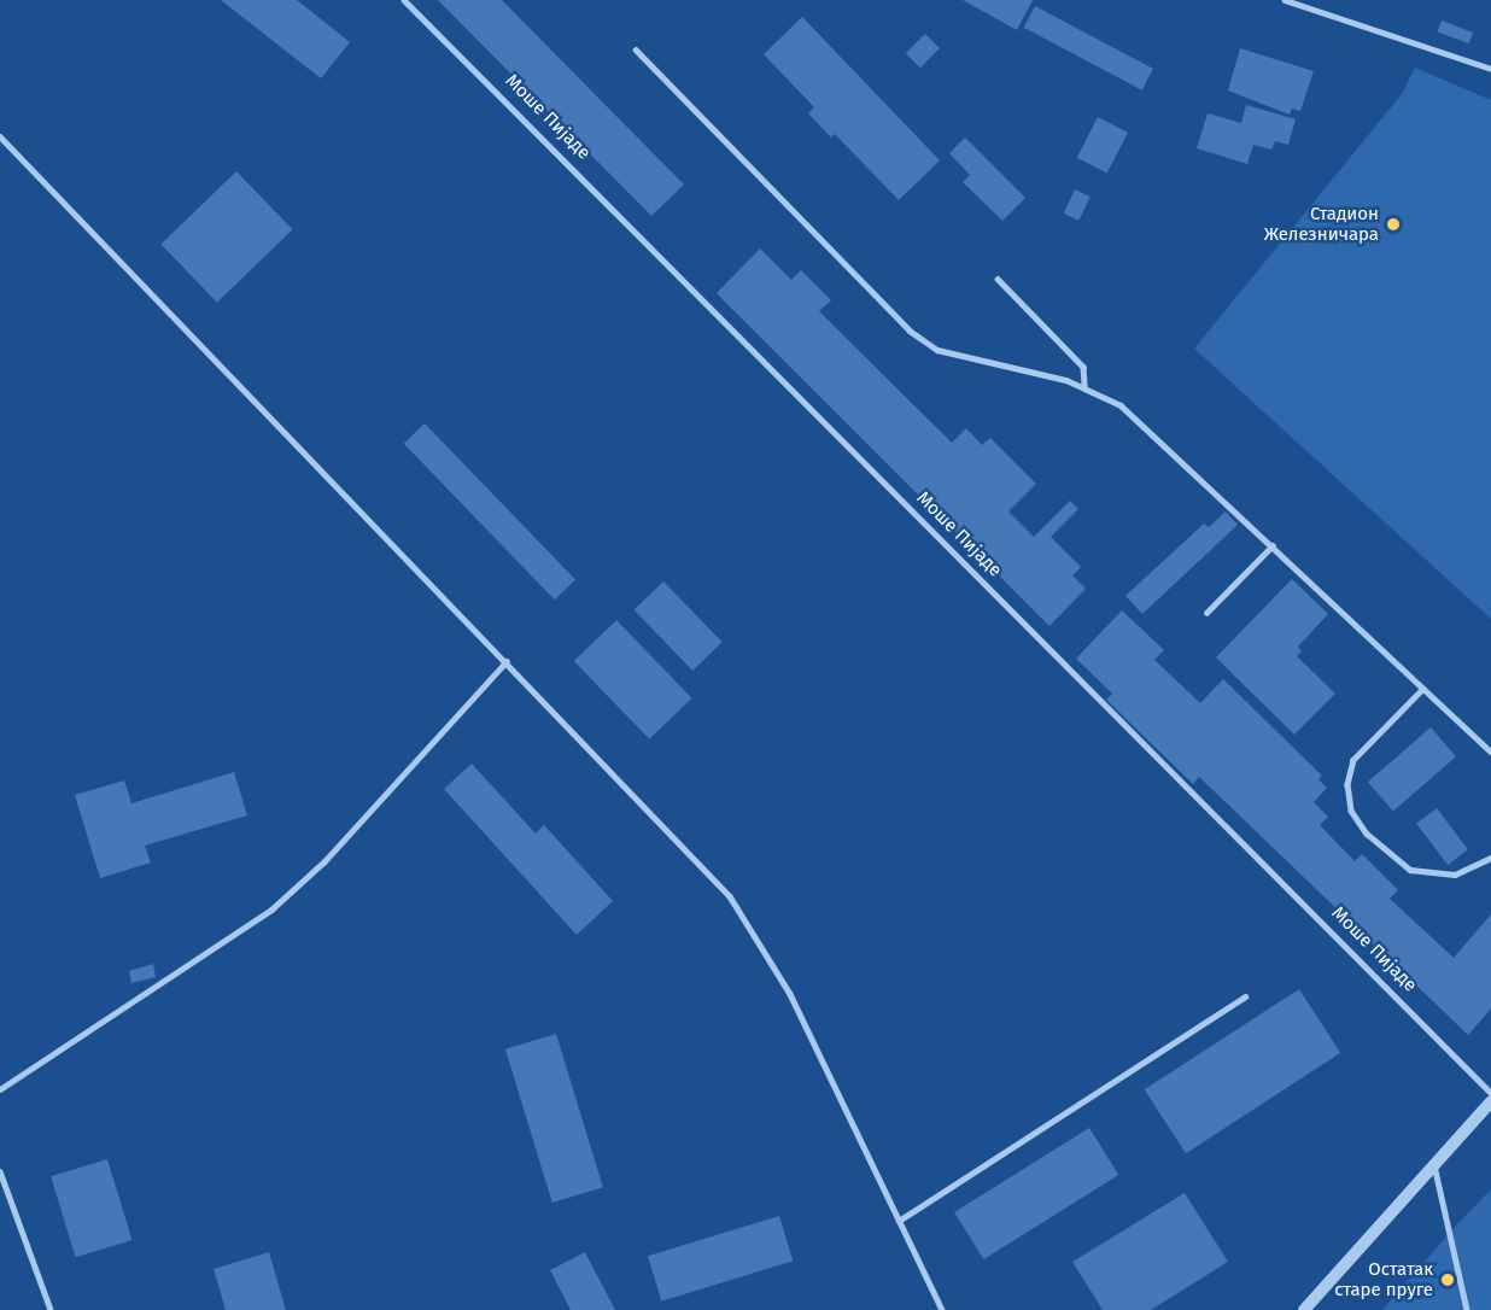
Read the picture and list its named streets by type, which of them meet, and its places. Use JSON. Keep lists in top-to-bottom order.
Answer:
{
  "streets": {
    "lane": ["Моше Пијаде"]
  },
  "places": ["Стадион Железничара", "Остатак старе пруге"]
}
